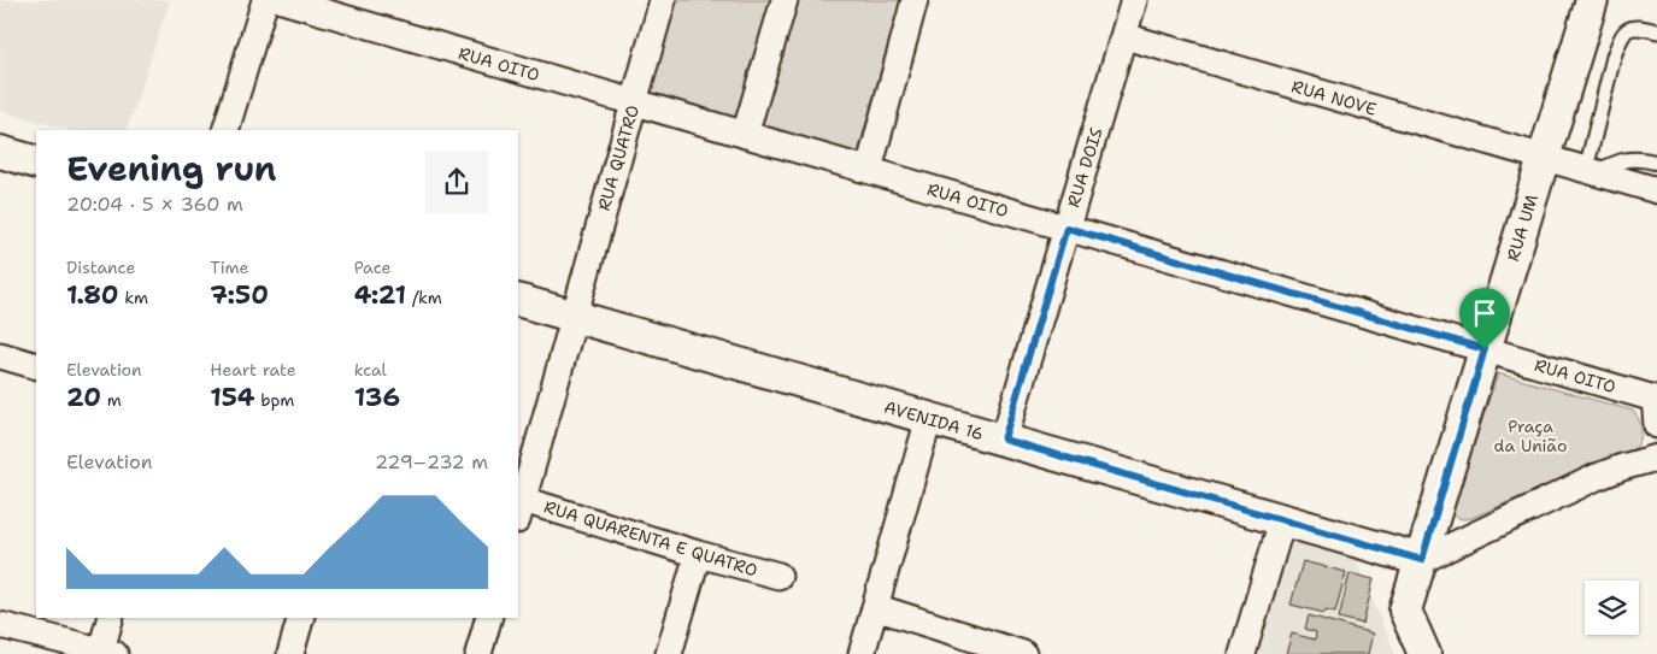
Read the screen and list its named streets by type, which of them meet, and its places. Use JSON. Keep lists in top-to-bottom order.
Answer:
{
  "streets": {
    "street": [
      "RUA OITO",
      "RUA NOVE",
      "RUA QUATRO",
      "RUA DOIS",
      "RUA UM",
      "AVENIDA 16",
      "RUA QUARENTA E QUATRO"
    ]
  },
  "crossings": [
    ["RUA OITO", "RUA QUATRO"],
    ["RUA OITO", "RUA DOIS"],
    ["RUA OITO", "RUA UM"],
    ["RUA NOVE", "RUA DOIS"],
    ["RUA NOVE", "RUA UM"],
    ["RUA QUATRO", "AVENIDA 16"],
    ["RUA QUATRO", "RUA QUARENTA E QUATRO"],
    ["RUA DOIS", "AVENIDA 16"],
    ["RUA UM", "AVENIDA 16"]
  ],
  "parks": ["Praça da União"],
  "page": {
    "heading": ["Evening run", "20:04 · 5 × 360 m"],
    "stats": [
      ["Distance", "1.80 km"],
      ["Time", "7:50"],
      ["Pace", "4:21 /km"],
      ["Elevation", "20 m"],
      ["Heart rate", "154 bpm"],
      ["kcal", "136"]
    ],
    "chart": ["Elevation", "229–232 m"]
  }
}
